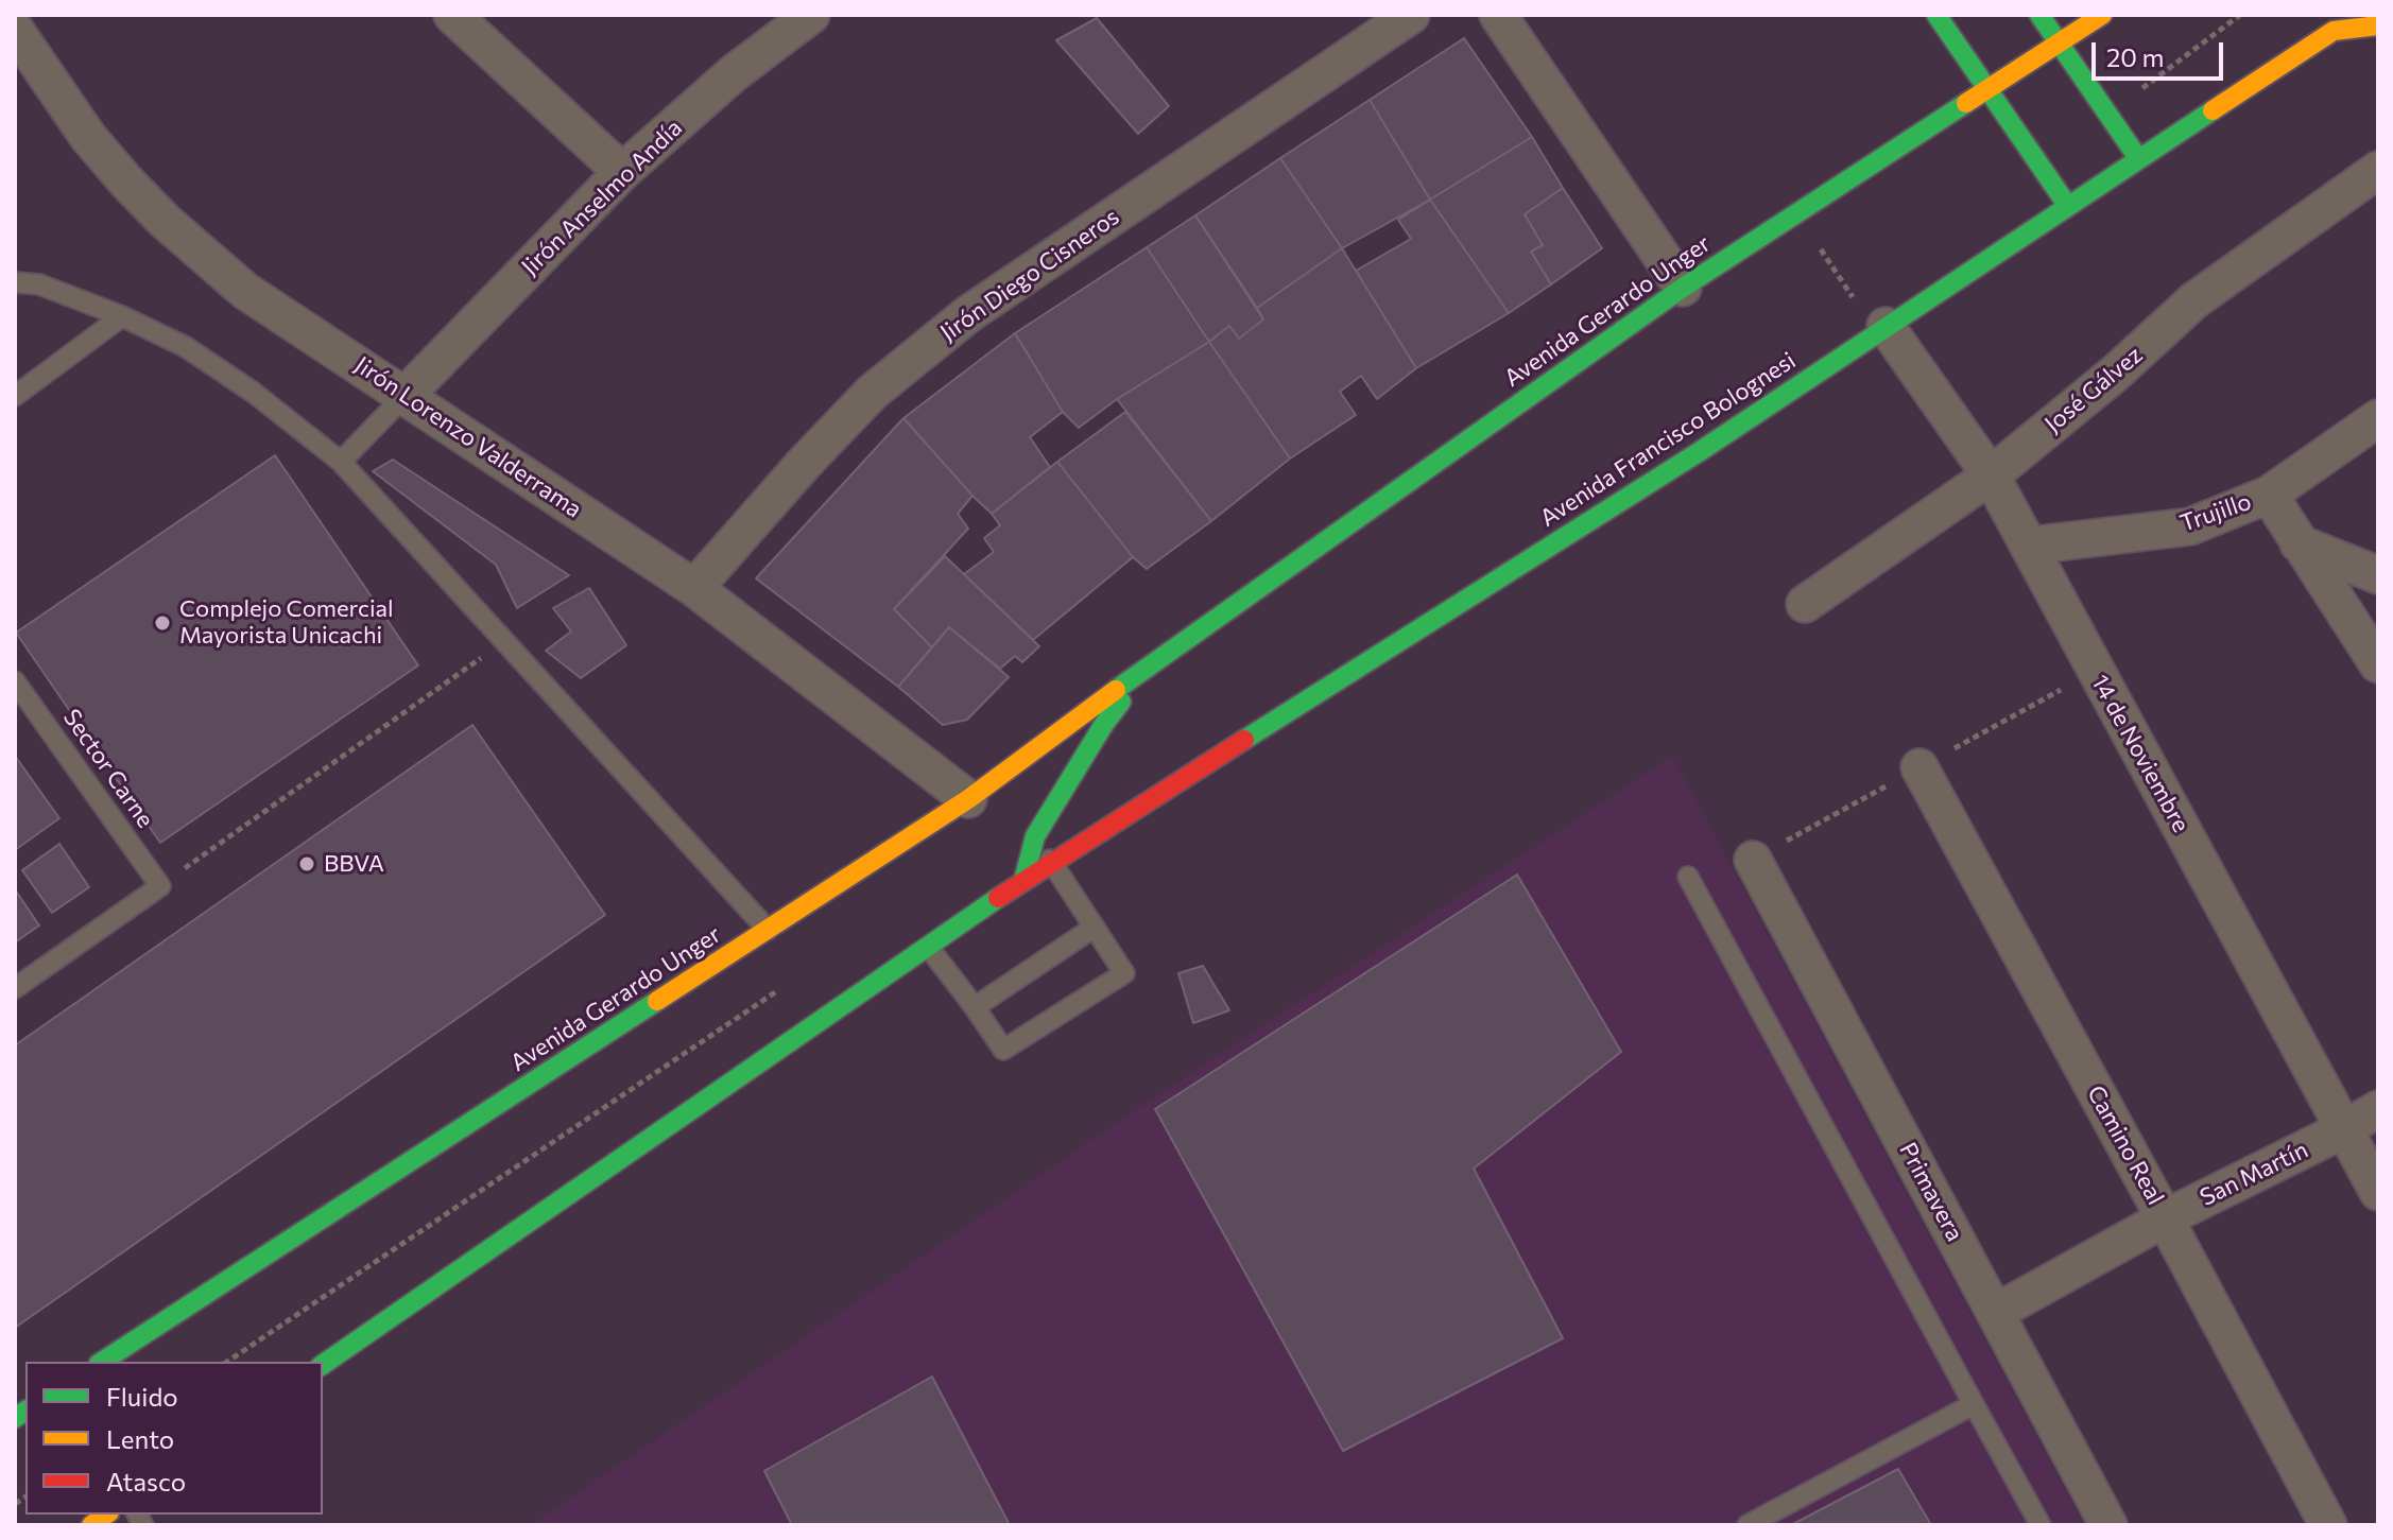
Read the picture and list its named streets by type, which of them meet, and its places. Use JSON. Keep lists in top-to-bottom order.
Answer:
{
  "streets": {
    "main road": ["Avenida Gerardo Unger", "Avenida Francisco Bolognesi"],
    "street": [
      "Jirón Anselmo Andía",
      "Jirón Diego Cisneros",
      "José Gálvez",
      "Jirón Lorenzo Valderrama",
      "Trujillo",
      "14 de Noviembre",
      "Camino Real",
      "San Martín",
      "Primavera"
    ],
    "lane": ["Sector Carne"]
  },
  "crossings": [
    ["Jirón Anselmo Andía", "Jirón Lorenzo Valderrama"],
    ["Jirón Diego Cisneros", "Jirón Lorenzo Valderrama"],
    ["Avenida Gerardo Unger", "Jirón Lorenzo Valderrama"],
    ["Avenida Gerardo Unger", "Avenida Francisco Bolognesi"],
    ["José Gálvez", "14 de Noviembre"],
    ["Avenida Francisco Bolognesi", "14 de Noviembre"],
    ["Trujillo", "14 de Noviembre"],
    ["14 de Noviembre", "San Martín"],
    ["Camino Real", "San Martín"],
    ["San Martín", "Primavera"]
  ],
  "places": ["Complejo Comercial Mayorista Unicachi", "BBVA"],
  "legend": ["Fluido", "Lento", "Atasco"],
  "scale_bar": "20 m"
}
